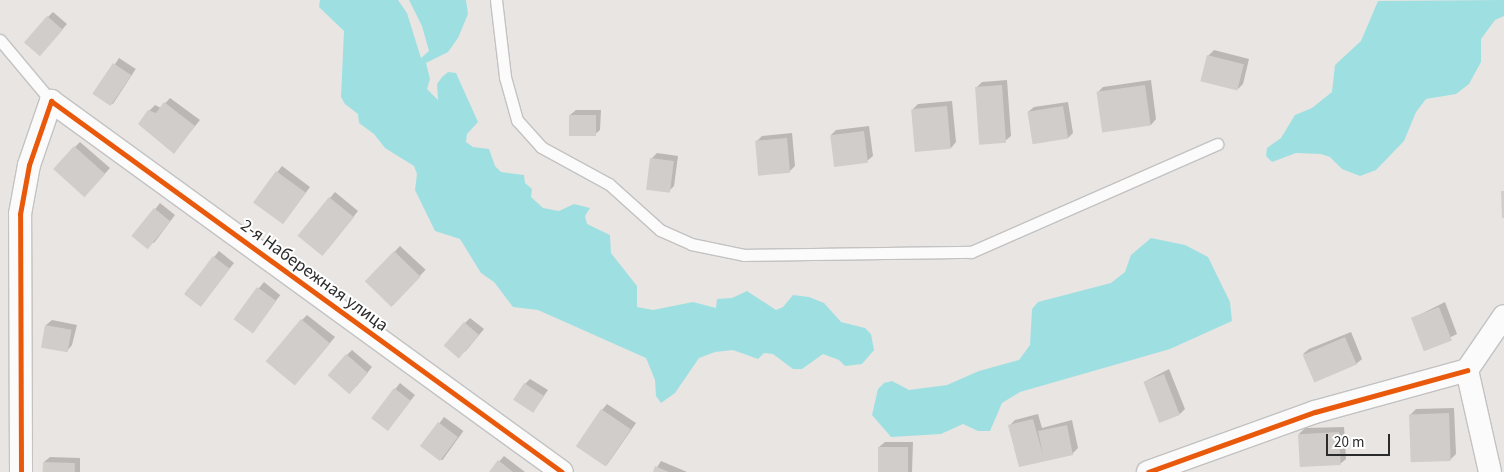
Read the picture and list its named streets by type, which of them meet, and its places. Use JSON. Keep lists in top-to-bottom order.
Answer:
{
  "streets": {
    "street": ["2-я Набережная улица"]
  },
  "scale_bar": "20 m"
}
